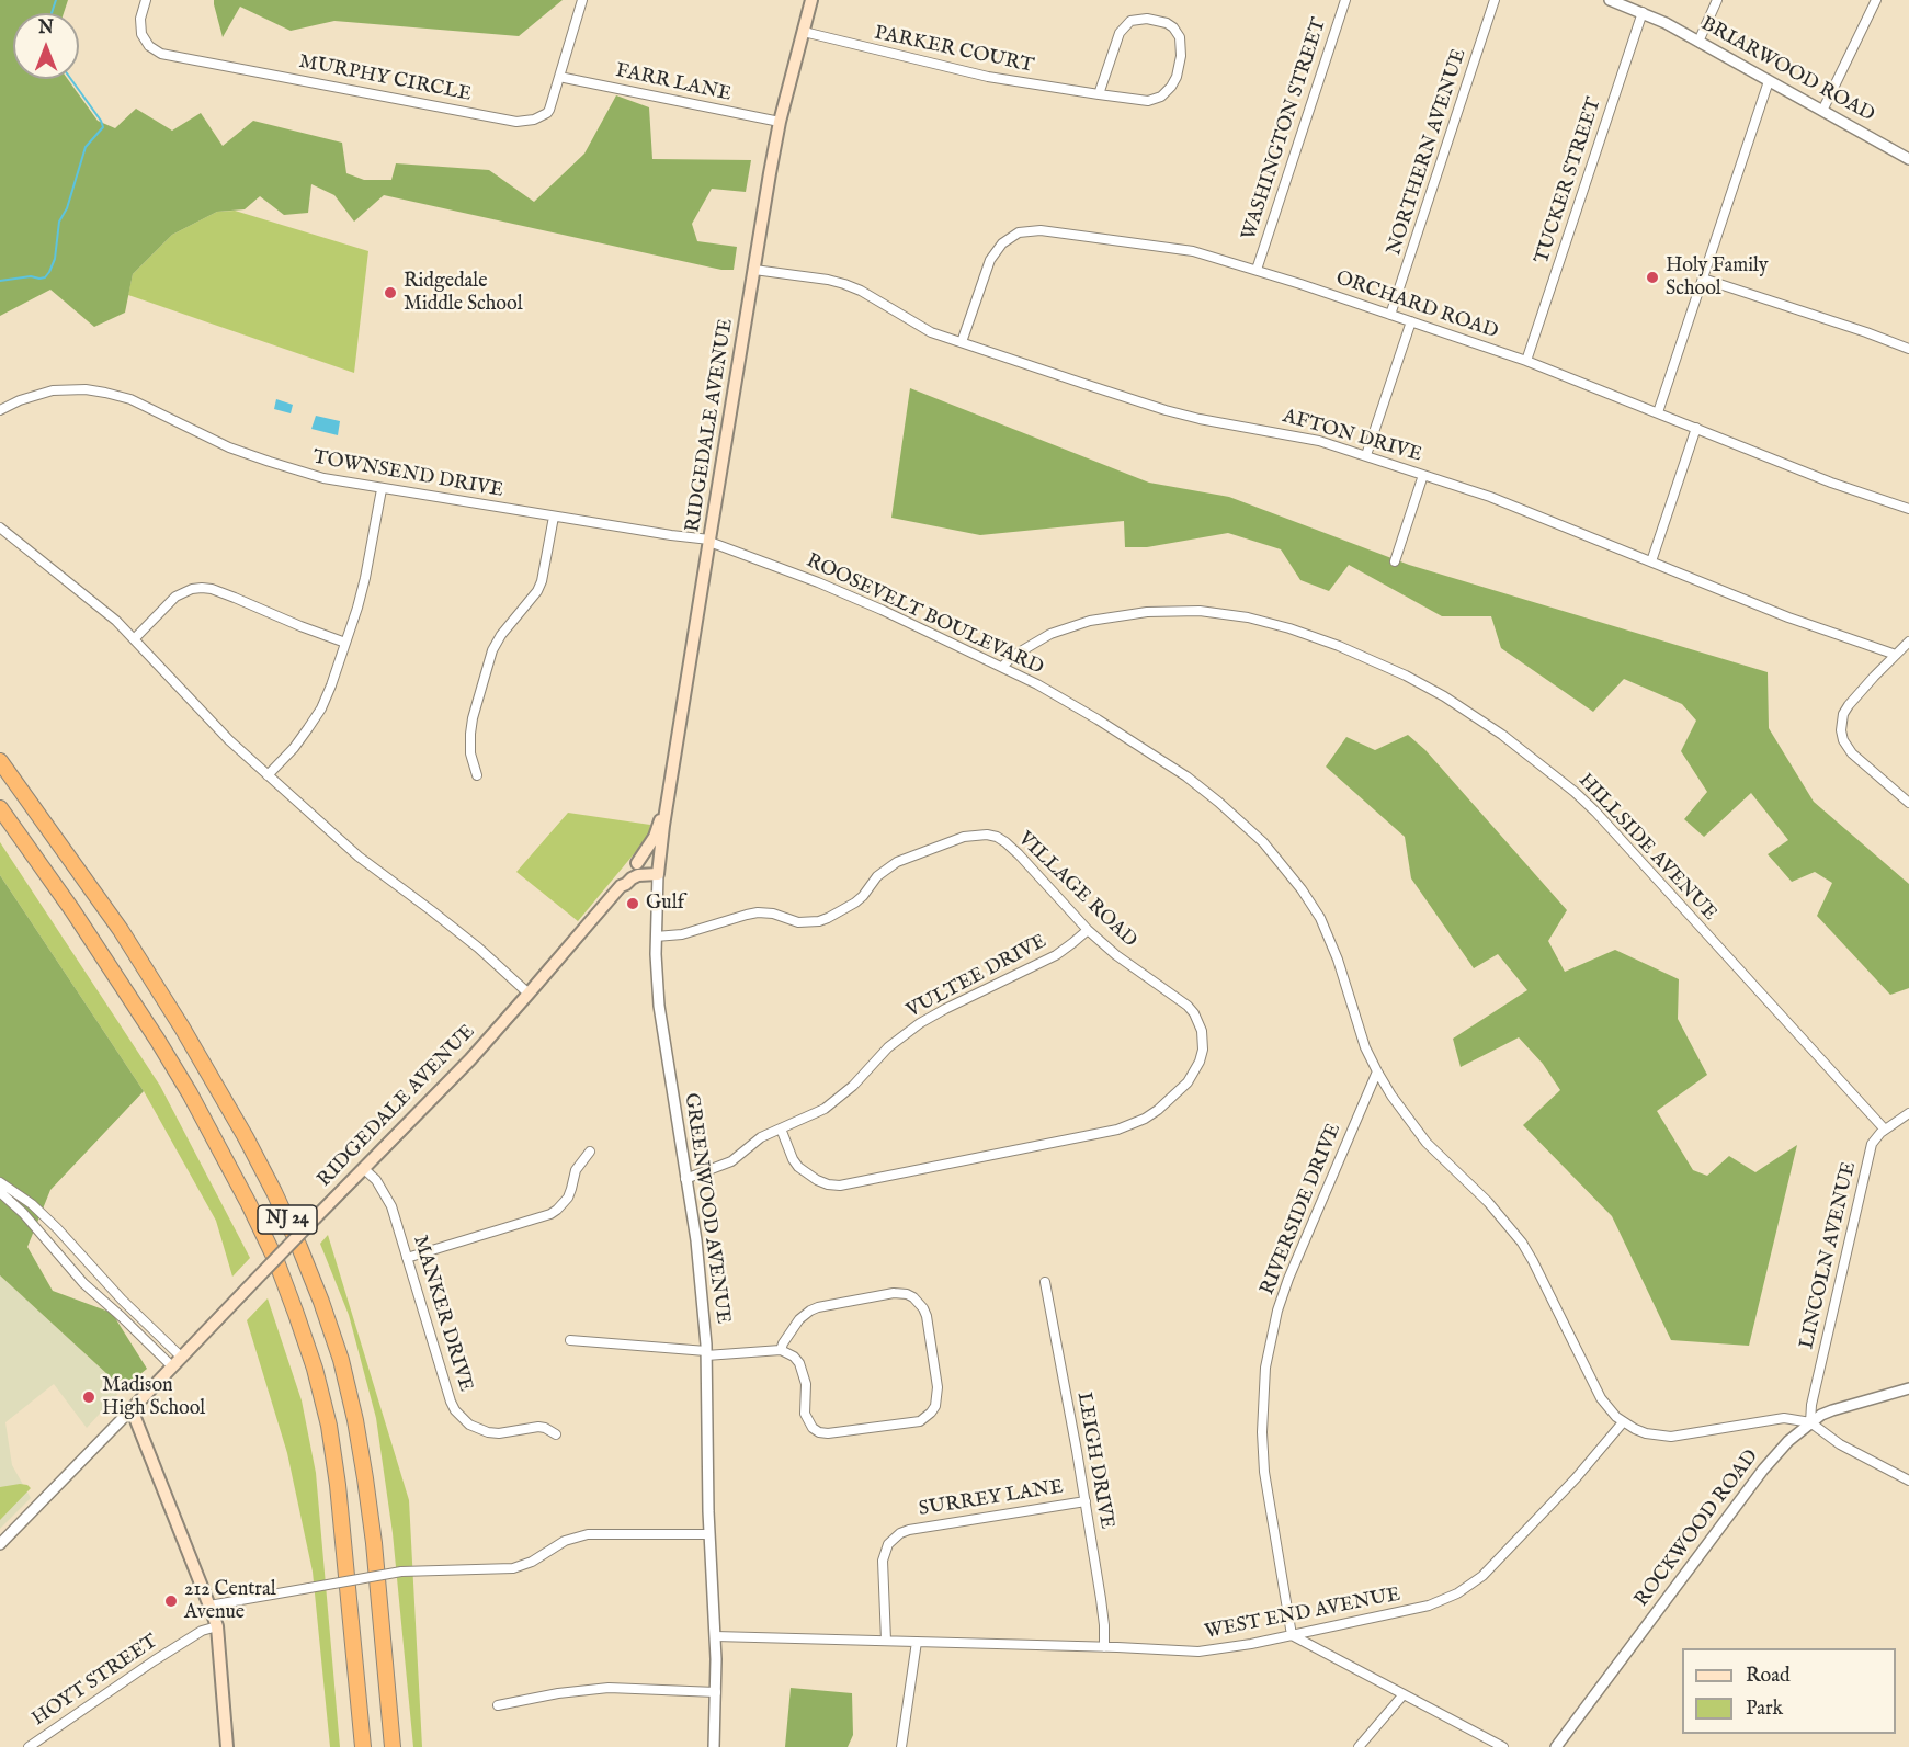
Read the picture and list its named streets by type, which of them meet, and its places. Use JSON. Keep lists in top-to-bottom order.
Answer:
{
  "streets": {
    "highway": ["NJ 24"],
    "main road": ["RIDGEDALE AVENUE"],
    "street": [
      "PARKER COURT",
      "BRIARWOOD ROAD",
      "MURPHY CIRCLE",
      "FARR LANE",
      "WASHINGTON STREET",
      "NORTHERN AVENUE",
      "TUCKER STREET",
      "ORCHARD ROAD",
      "AFTON DRIVE",
      "TOWNSEND DRIVE",
      "ROOSEVELT BOULEVARD",
      "HILLSIDE AVENUE",
      "VILLAGE ROAD",
      "VULTEE DRIVE",
      "GREENWOOD AVENUE",
      "RIVERSIDE DRIVE",
      "LINCOLN AVENUE",
      "MANKER DRIVE",
      "LEIGH DRIVE",
      "SURREY LANE",
      "ROCKWOOD ROAD",
      "WEST END AVENUE",
      "HOYT STREET"
    ]
  },
  "crossings": [
    ["PARKER COURT", "RIDGEDALE AVENUE"],
    ["BRIARWOOD ROAD", "TUCKER STREET"],
    ["MURPHY CIRCLE", "FARR LANE"],
    ["FARR LANE", "RIDGEDALE AVENUE"],
    ["WASHINGTON STREET", "ORCHARD ROAD"],
    ["NORTHERN AVENUE", "ORCHARD ROAD"],
    ["TUCKER STREET", "ORCHARD ROAD"],
    ["ORCHARD ROAD", "AFTON DRIVE"],
    ["RIDGEDALE AVENUE", "AFTON DRIVE"],
    ["RIDGEDALE AVENUE", "TOWNSEND DRIVE"],
    ["RIDGEDALE AVENUE", "ROOSEVELT BOULEVARD"],
    ["RIDGEDALE AVENUE", "GREENWOOD AVENUE"],
    ["RIDGEDALE AVENUE", "MANKER DRIVE"],
    ["TOWNSEND DRIVE", "ROOSEVELT BOULEVARD"],
    ["ROOSEVELT BOULEVARD", "HILLSIDE AVENUE"],
    ["ROOSEVELT BOULEVARD", "RIVERSIDE DRIVE"],
    ["ROOSEVELT BOULEVARD", "LINCOLN AVENUE"],
    ["ROOSEVELT BOULEVARD", "ROCKWOOD ROAD"],
    ["ROOSEVELT BOULEVARD", "WEST END AVENUE"],
    ["HILLSIDE AVENUE", "LINCOLN AVENUE"],
    ["VILLAGE ROAD", "VULTEE DRIVE"],
    ["VILLAGE ROAD", "GREENWOOD AVENUE"],
    ["VULTEE DRIVE", "GREENWOOD AVENUE"],
    ["GREENWOOD AVENUE", "WEST END AVENUE"],
    ["RIVERSIDE DRIVE", "WEST END AVENUE"],
    ["LINCOLN AVENUE", "ROCKWOOD ROAD"],
    ["LEIGH DRIVE", "SURREY LANE"],
    ["LEIGH DRIVE", "WEST END AVENUE"],
    ["SURREY LANE", "WEST END AVENUE"]
  ],
  "places": [
    "Holy Family School",
    "Ridgedale Middle School",
    "Gulf",
    "Madison High School",
    "212 Central Avenue"
  ],
  "legend": ["Road", "Park"],
  "north": "top"
}
